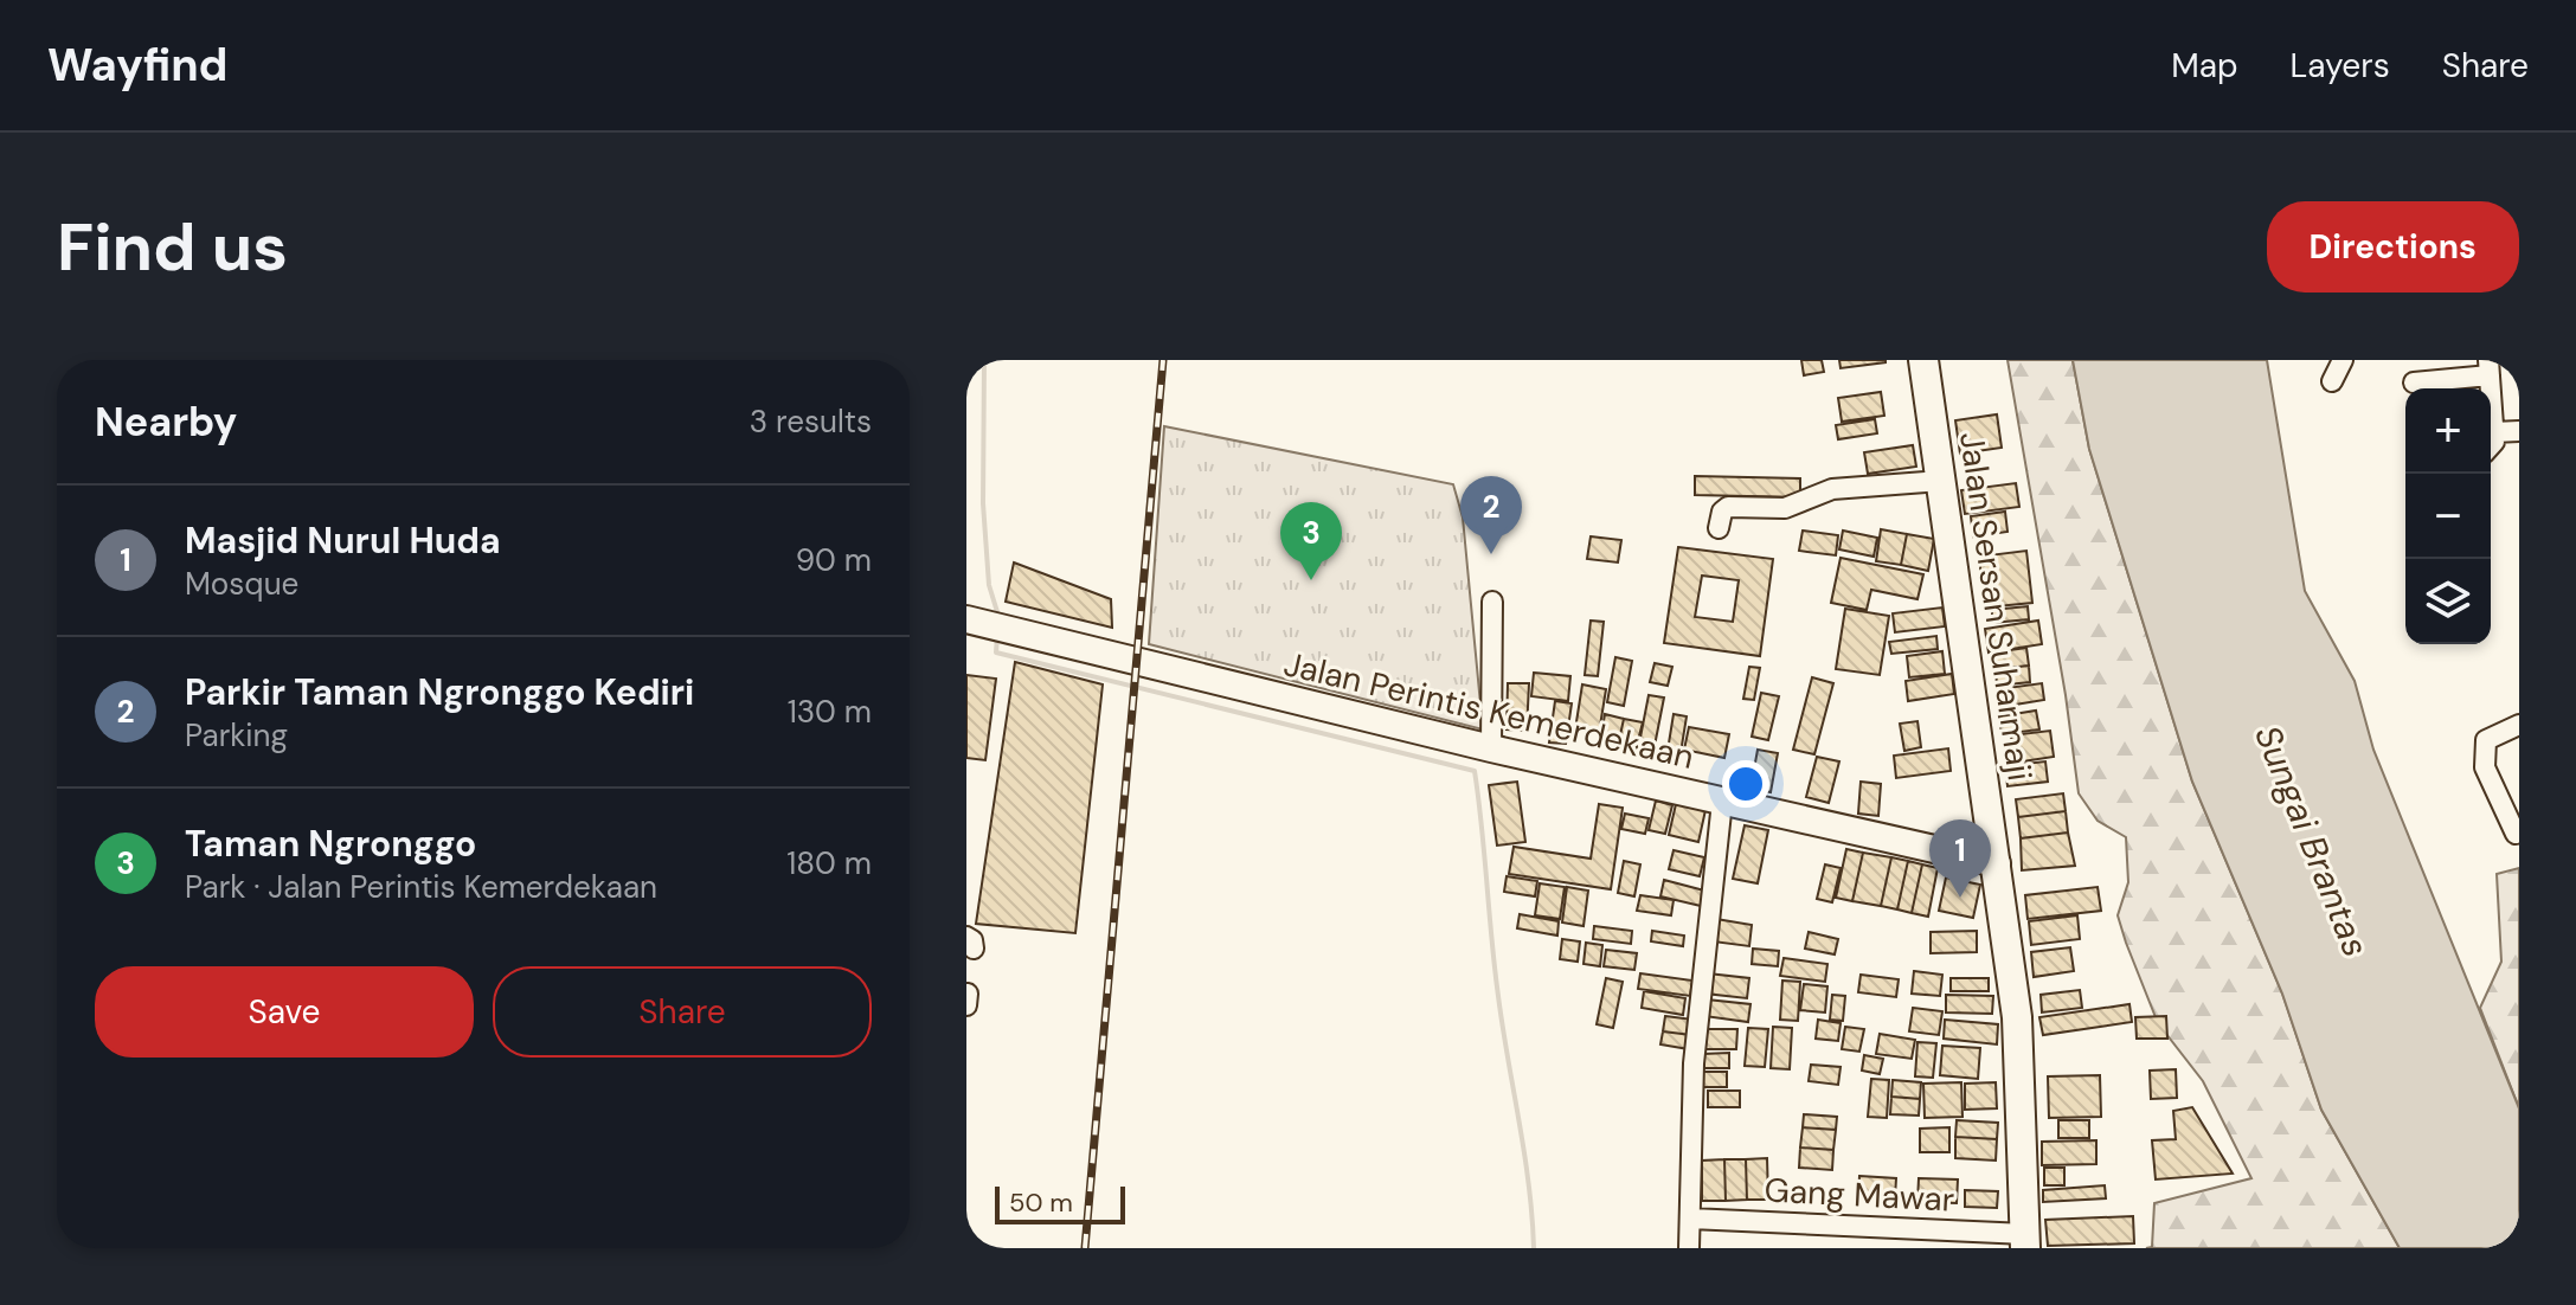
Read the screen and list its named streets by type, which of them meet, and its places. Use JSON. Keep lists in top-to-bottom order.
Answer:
{
  "streets": {
    "highway": ["Jalan Sersan Suharmaji"],
    "main road": ["Jalan Perintis Kemerdekaan"],
    "street": ["Gang Mawar"]
  },
  "crossings": [
    ["Jalan Sersan Suharmaji", "Jalan Perintis Kemerdekaan"],
    ["Jalan Sersan Suharmaji", "Gang Mawar"]
  ],
  "water": ["Sungai Brantas"],
  "scale_bar": "50 m",
  "page": {
    "header": "Wayfind",
    "nav": ["Map", "Layers", "Share"],
    "buttons": [
      "Directions",
      ["Save", "Share"]
    ],
    "title": "Find us",
    "heading": ["Nearby", "3 results"],
    "map_buttons": ["+", "−"],
    "pins": ["2", "3", "1"],
    "list": [
      {
        "mark": "1",
        "name": "Masjid Nurul Huda",
        "note": "Mosque",
        "value": "90 m"
      },
      {
        "mark": "2",
        "name": "Parkir Taman Ngronggo Kediri",
        "note": "Parking",
        "value": "130 m"
      },
      {
        "mark": "3",
        "name": "Taman Ngronggo",
        "note": "Park · Jalan Perintis Kemerdekaan",
        "value": "180 m"
      }
    ],
    "scale": "50 m"
  }
}
